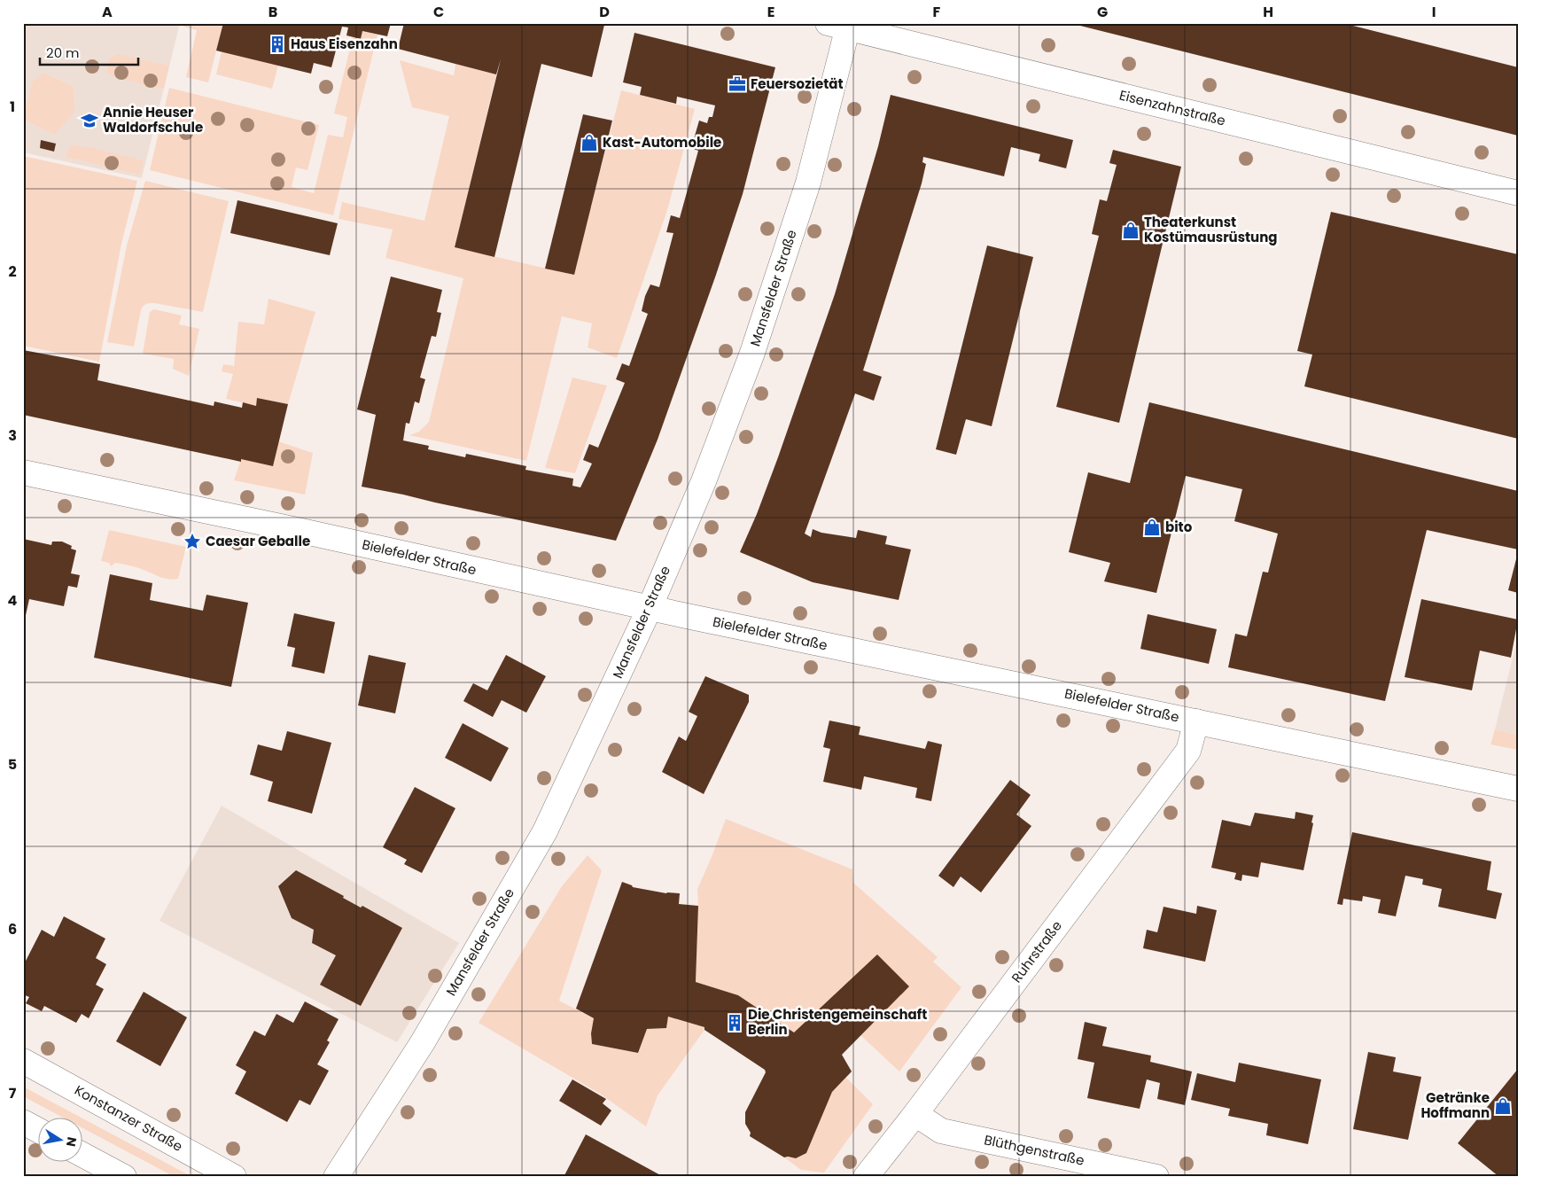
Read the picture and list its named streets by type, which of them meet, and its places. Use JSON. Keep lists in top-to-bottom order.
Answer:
{
  "streets": {
    "street": [
      "Eisenzahnstraße",
      "Mansfelder Straße",
      "Bielefelder Straße",
      "Ruhrstraße",
      "Konstanzer Straße",
      "Blüthgenstraße"
    ]
  },
  "crossings": [
    ["Eisenzahnstraße", "Mansfelder Straße"],
    ["Mansfelder Straße", "Bielefelder Straße"],
    ["Bielefelder Straße", "Ruhrstraße"],
    ["Ruhrstraße", "Blüthgenstraße"]
  ],
  "places": {
    "building": ["Haus Eisenzahn", "Die Christengemeinschaft Berlin"],
    "office": ["Feuersozietät"],
    "school or university": ["Annie Heuser Waldorfschule"],
    "shop": [
      "Kast-Automobile",
      "Theaterkunst Kostümausrüstung",
      "bito",
      "Getränke Hoffmann"
    ],
    "place": ["Caesar Geballe"]
  },
  "scale_bar": "20 m",
  "north": "right",
  "grid": {
    "columns": [
      "A",
      "B",
      "C",
      "D",
      "E",
      "F",
      "G",
      "H",
      "I"
    ],
    "rows": [
      "1",
      "2",
      "3",
      "4",
      "5",
      "6",
      "7"
    ]
  }
}
